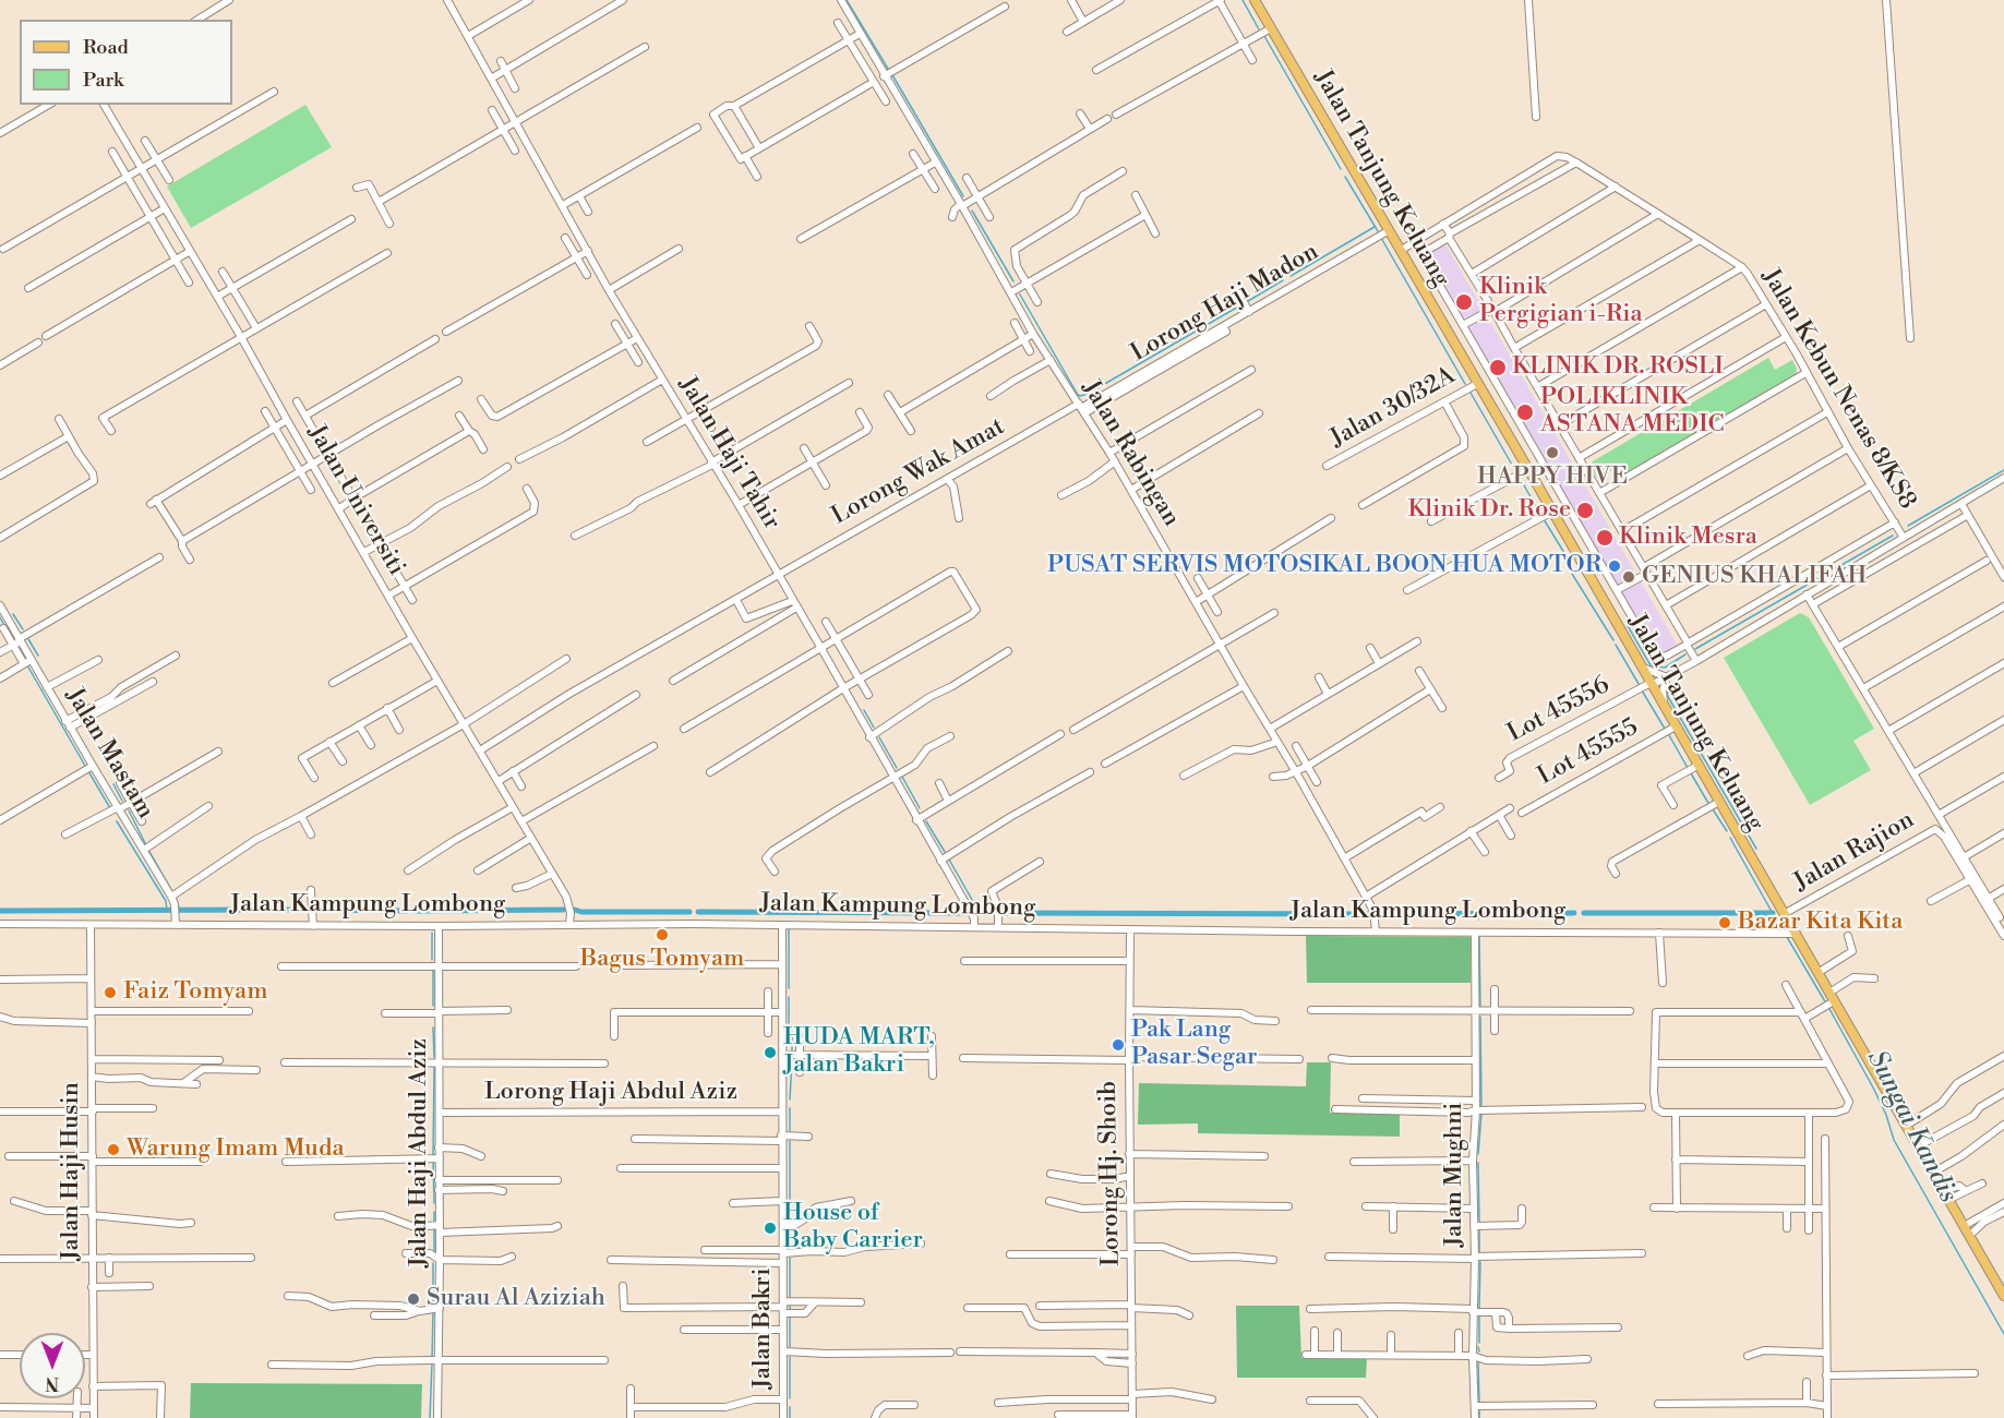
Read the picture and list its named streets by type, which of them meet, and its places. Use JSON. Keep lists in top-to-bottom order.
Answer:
{
  "streets": {
    "main road": ["Jalan Tanjung Keluang"],
    "street": [
      "Lorong Haji Madon",
      "Jalan Kebun Nenas 8/KS8",
      "Jalan 30/32A",
      "Jalan Haji Tahir",
      "Jalan Rabingan",
      "Lorong Wak Amat",
      "Jalan Universiti",
      "Lot 45556",
      "Lot 45555",
      "Jalan Mastam",
      "Jalan Rajion",
      "Jalan Kampung Lombong",
      "Lorong Haji Abdul Aziz",
      "Jalan Haji Abdul Aziz",
      "Jalan Haji Husin",
      "Lorong Hj. Shoib",
      "Jalan Mughni",
      "Jalan Bakri"
    ]
  },
  "crossings": [
    ["Jalan Tanjung Keluang", "Lorong Haji Madon"],
    ["Jalan Tanjung Keluang", "Jalan 30/32A"],
    ["Jalan Tanjung Keluang", "Lot 45556"],
    ["Jalan Tanjung Keluang", "Lot 45555"],
    ["Jalan Tanjung Keluang", "Jalan Rajion"],
    ["Jalan Tanjung Keluang", "Jalan Kampung Lombong"],
    ["Lorong Haji Madon", "Jalan Rabingan"],
    ["Lorong Haji Madon", "Lorong Wak Amat"],
    ["Jalan Haji Tahir", "Lorong Wak Amat"],
    ["Jalan Haji Tahir", "Jalan Kampung Lombong"],
    ["Jalan Rabingan", "Lorong Wak Amat"],
    ["Jalan Rabingan", "Jalan Kampung Lombong"],
    ["Lorong Wak Amat", "Jalan Universiti"],
    ["Jalan Universiti", "Jalan Kampung Lombong"],
    ["Jalan Mastam", "Jalan Kampung Lombong"],
    ["Jalan Kampung Lombong", "Jalan Haji Abdul Aziz"],
    ["Jalan Kampung Lombong", "Jalan Haji Husin"],
    ["Jalan Kampung Lombong", "Lorong Hj. Shoib"],
    ["Jalan Kampung Lombong", "Jalan Mughni"],
    ["Jalan Kampung Lombong", "Jalan Bakri"],
    ["Lorong Haji Abdul Aziz", "Jalan Haji Abdul Aziz"],
    ["Lorong Haji Abdul Aziz", "Jalan Bakri"]
  ],
  "water": ["Sungai Kandis"],
  "places": [
    "Klinik Pergigian i-Ria",
    "KLINIK DR. ROSLI",
    "POLIKLINIK ASTANA MEDIC",
    "HAPPY HIVE",
    "Klinik Dr. Rose",
    "Klinik Mesra",
    "PUSAT SERVIS MOTOSIKAL BOON HUA MOTOR",
    "GENIUS KHALIFAH",
    "Bazar Kita Kita",
    "Bagus Tomyam",
    "Faiz Tomyam",
    "Pak Lang Pasar Segar",
    "HUDA MART, Jalan Bakri",
    "Warung Imam Muda",
    "House of Baby Carrier",
    "Surau Al Aziziah"
  ],
  "legend": ["Road", "Park"],
  "north": "bottom"
}
